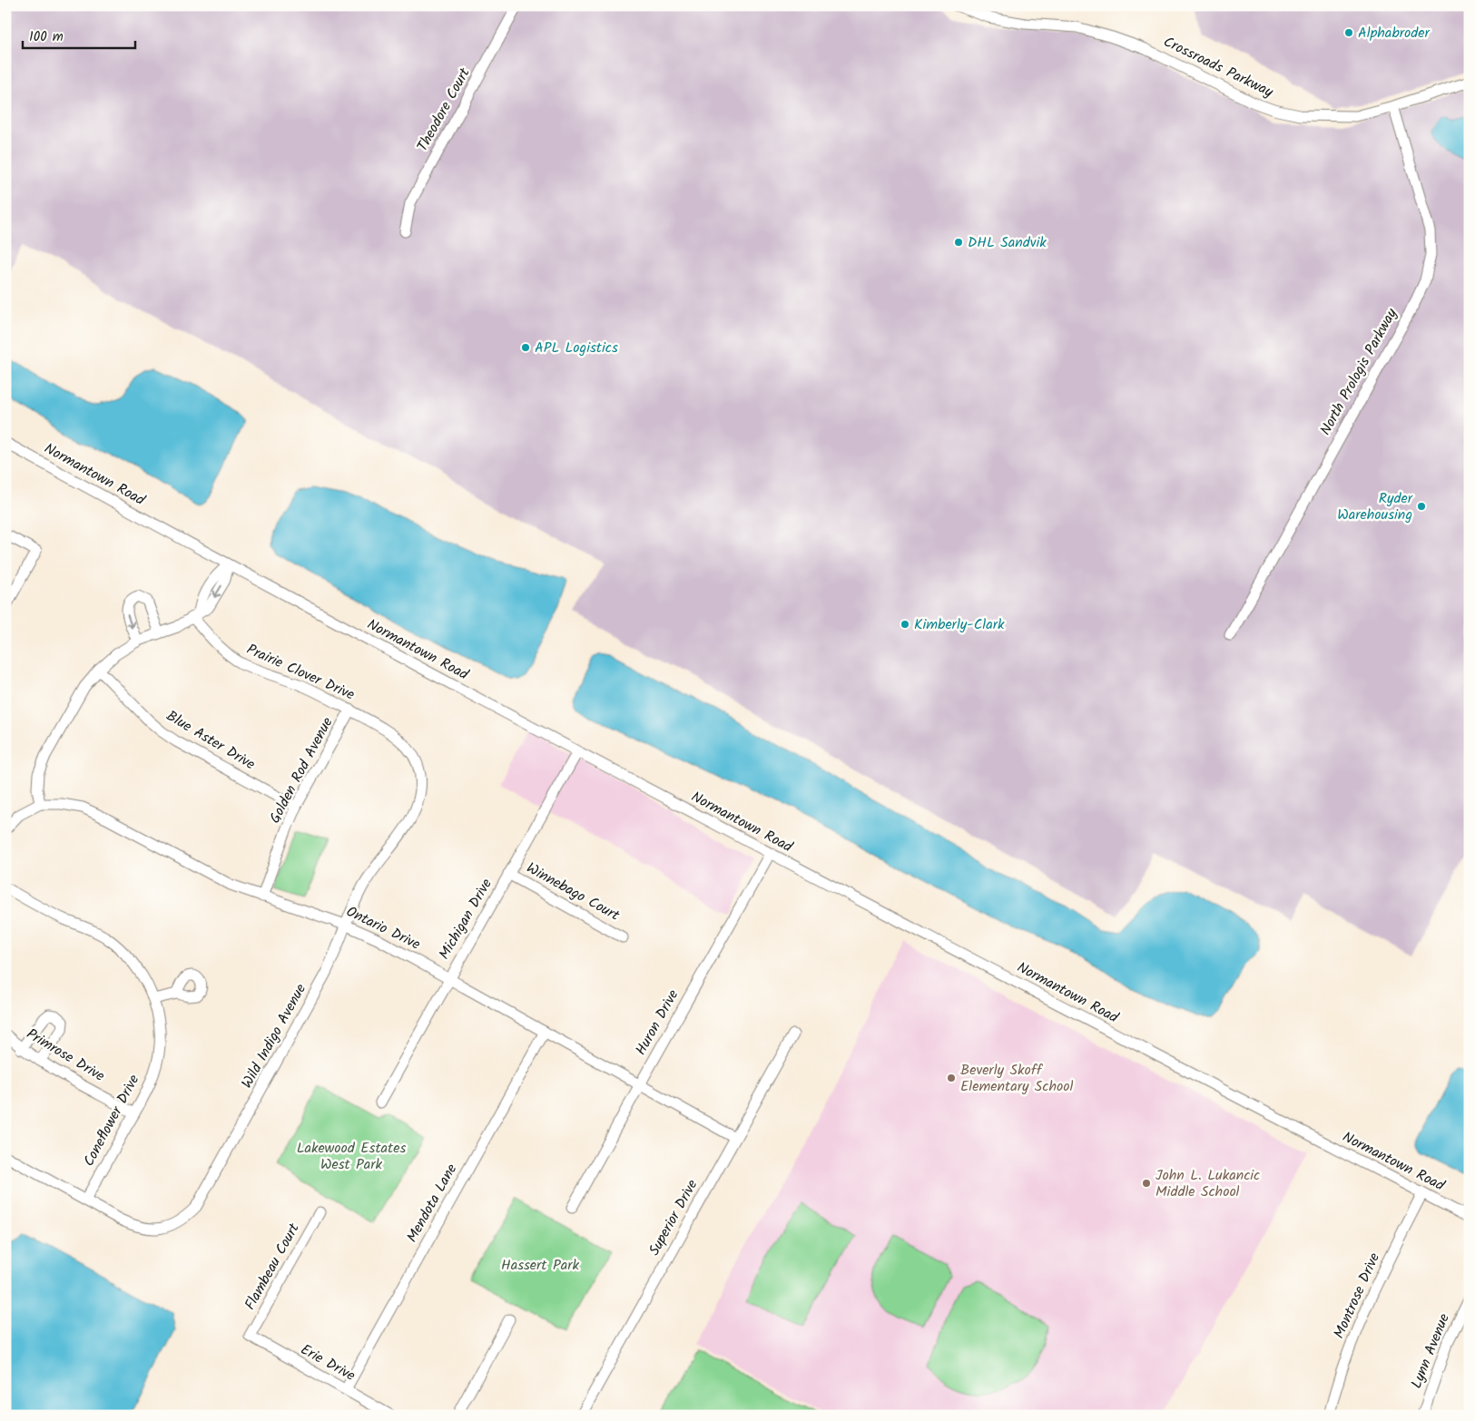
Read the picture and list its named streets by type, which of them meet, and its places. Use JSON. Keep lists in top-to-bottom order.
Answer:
{
  "streets": {
    "street": [
      "Crossroads Parkway",
      "Theodore Court",
      "North Prologis Parkway",
      "Normantown Road",
      "Prairie Clover Drive",
      "Blue Aster Drive",
      "Golden Rod Avenue",
      "Winnebago Court",
      "Michigan Drive",
      "Ontario Drive",
      "Huron Drive",
      "Wild Indigo Avenue",
      "Primrose Drive",
      "Coneflower Drive",
      "Mendota Lane",
      "Superior Drive",
      "Flambeau Court",
      "Montrose Drive",
      "Lynn Avenue",
      "Erie Drive"
    ]
  },
  "crossings": [
    ["Crossroads Parkway", "North Prologis Parkway"],
    ["Normantown Road", "Michigan Drive"],
    ["Normantown Road", "Huron Drive"],
    ["Normantown Road", "Montrose Drive"],
    ["Prairie Clover Drive", "Golden Rod Avenue"],
    ["Prairie Clover Drive", "Wild Indigo Avenue"],
    ["Blue Aster Drive", "Golden Rod Avenue"],
    ["Golden Rod Avenue", "Ontario Drive"],
    ["Winnebago Court", "Michigan Drive"],
    ["Michigan Drive", "Ontario Drive"],
    ["Ontario Drive", "Huron Drive"],
    ["Ontario Drive", "Wild Indigo Avenue"],
    ["Ontario Drive", "Mendota Lane"],
    ["Ontario Drive", "Superior Drive"],
    ["Wild Indigo Avenue", "Coneflower Drive"],
    ["Primrose Drive", "Coneflower Drive"],
    ["Mendota Lane", "Erie Drive"],
    ["Flambeau Court", "Erie Drive"]
  ],
  "parks": ["Lakewood Estates West Park", "Hassert Park"],
  "places": [
    "Alphabroder",
    "DHL Sandvik",
    "APL Logistics",
    "Ryder Warehousing",
    "Kimberly-Clark",
    "Beverly Skoff Elementary School",
    "John L. Lukancic Middle School"
  ],
  "scale_bar": "100 m"
}
